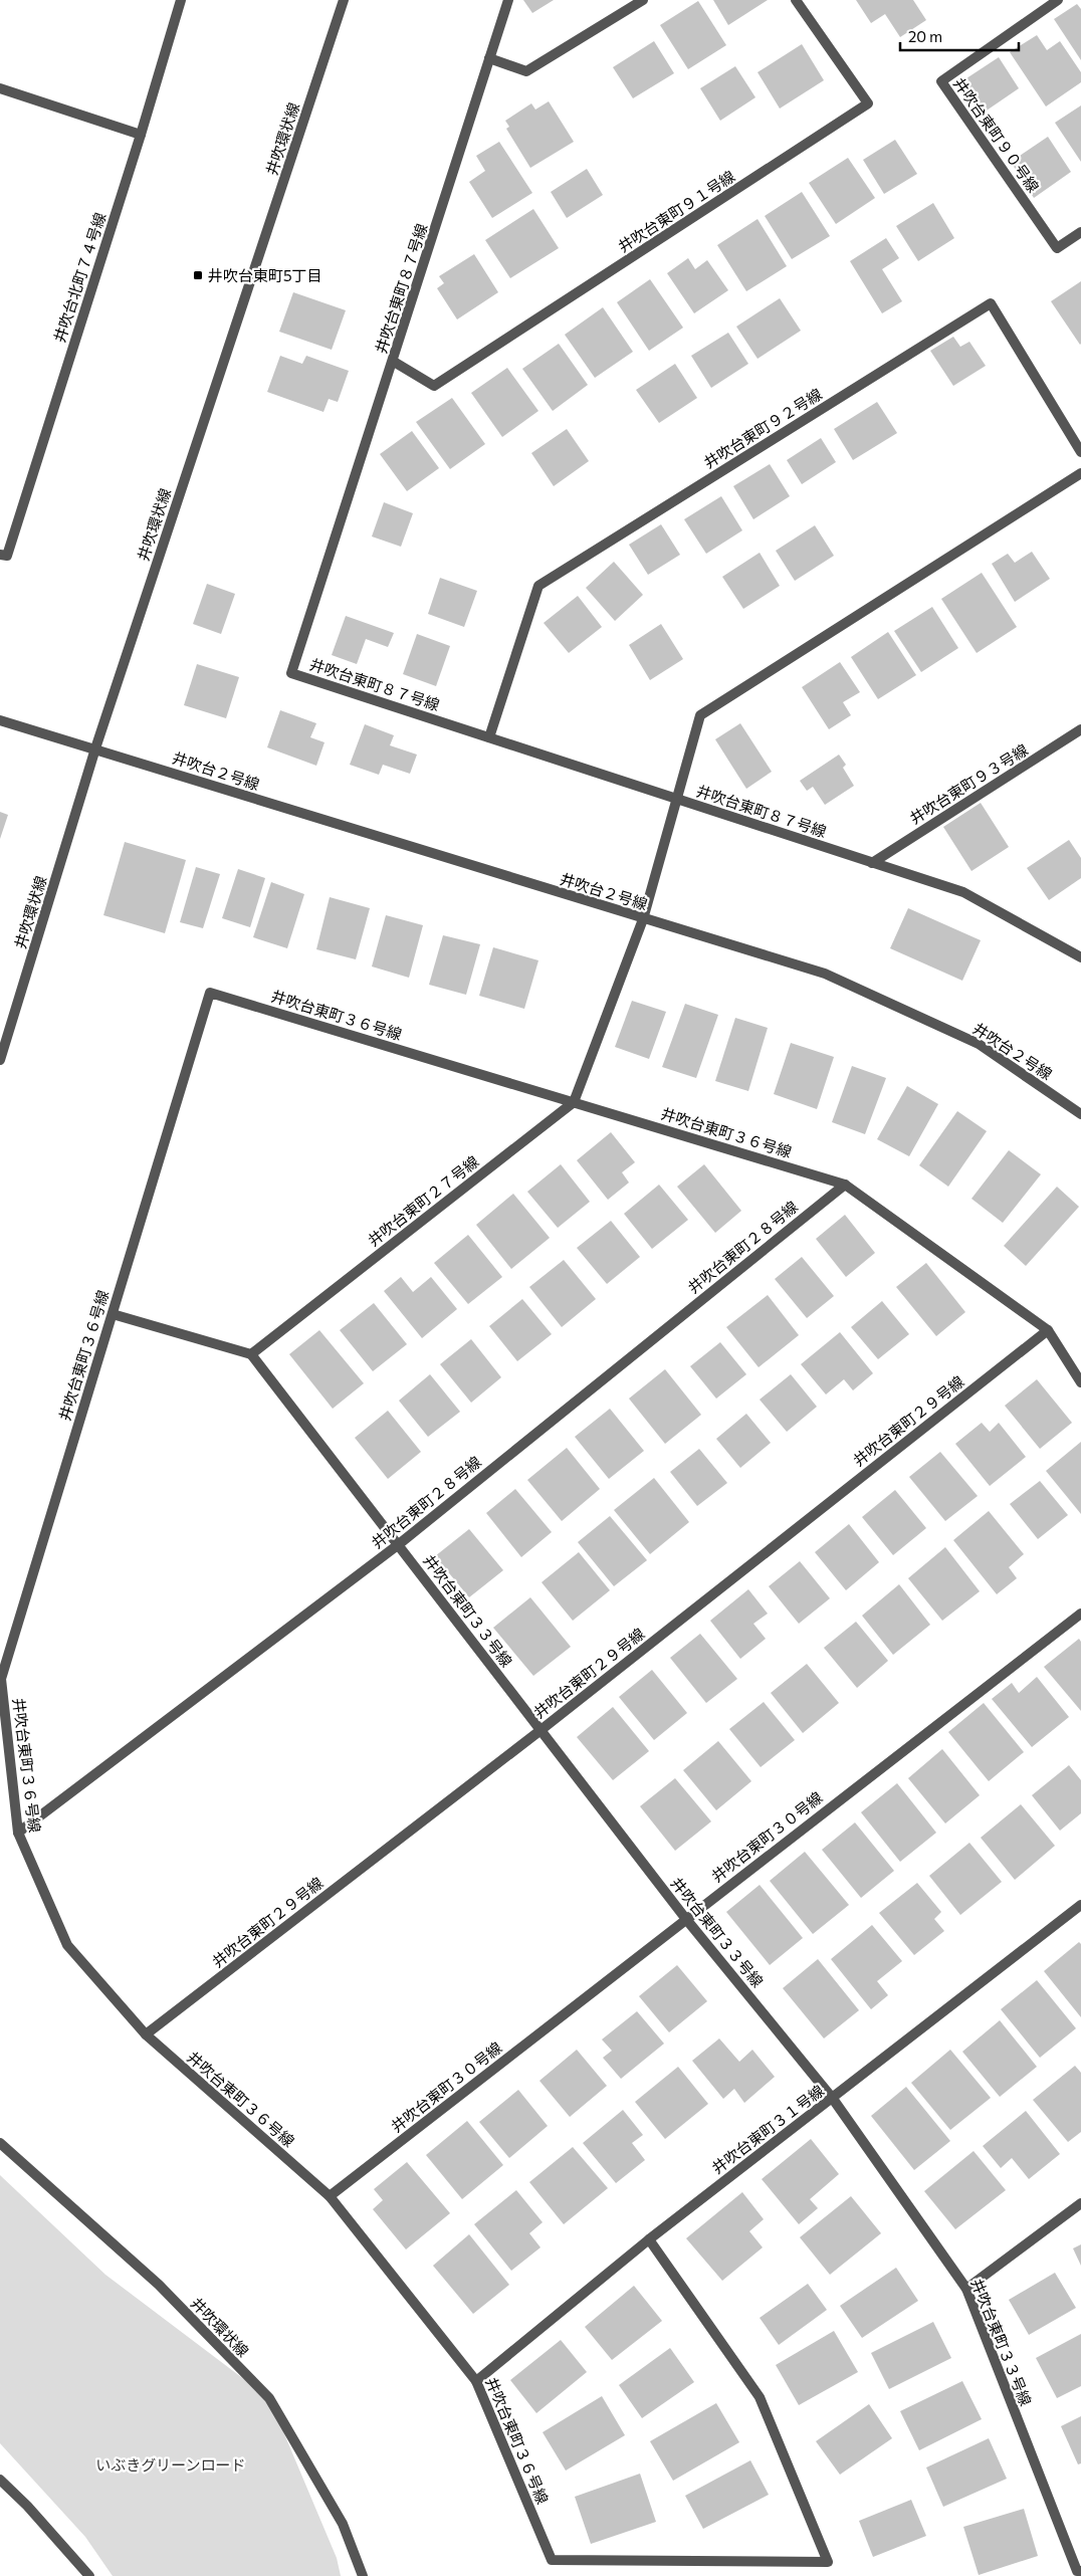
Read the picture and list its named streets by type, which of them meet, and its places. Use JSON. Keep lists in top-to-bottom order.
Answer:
{
  "streets": {
    "street": [
      "井吹台東町９０号線",
      "井吹環状線",
      "井吹台東町９１号線",
      "井吹台北町７４号線",
      "井吹台東町８７号線",
      "井吹台東町９２号線",
      "井吹台２号線",
      "井吹台東町９３号線",
      "井吹台東町３６号線",
      "井吹台東町２７号線",
      "井吹台東町２８号線",
      "井吹台東町２９号線",
      "井吹台東町３３号線",
      "井吹台東町３０号線",
      "井吹台東町３１号線"
    ]
  },
  "crossings": [
    ["井吹環状線", "井吹台２号線"],
    ["井吹台東町９１号線", "井吹台東町８７号線"],
    ["井吹台東町８７号線", "井吹台東町９２号線"],
    ["井吹台東町８７号線", "井吹台東町９３号線"],
    ["井吹台東町３６号線", "井吹台東町２７号線"],
    ["井吹台東町３６号線", "井吹台東町２８号線"],
    ["井吹台東町３６号線", "井吹台東町２９号線"],
    ["井吹台東町３６号線", "井吹台東町３０号線"],
    ["井吹台東町３６号線", "井吹台東町３１号線"],
    ["井吹台東町２７号線", "井吹台東町３３号線"],
    ["井吹台東町２８号線", "井吹台東町３３号線"],
    ["井吹台東町２９号線", "井吹台東町３３号線"],
    ["井吹台東町３３号線", "井吹台東町３０号線"],
    ["井吹台東町３３号線", "井吹台東町３１号線"]
  ],
  "parks": ["いぶきグリーンロード"],
  "places": {
    "transit": ["井吹台東町5丁目"]
  },
  "scale_bar": "20 m"
}
